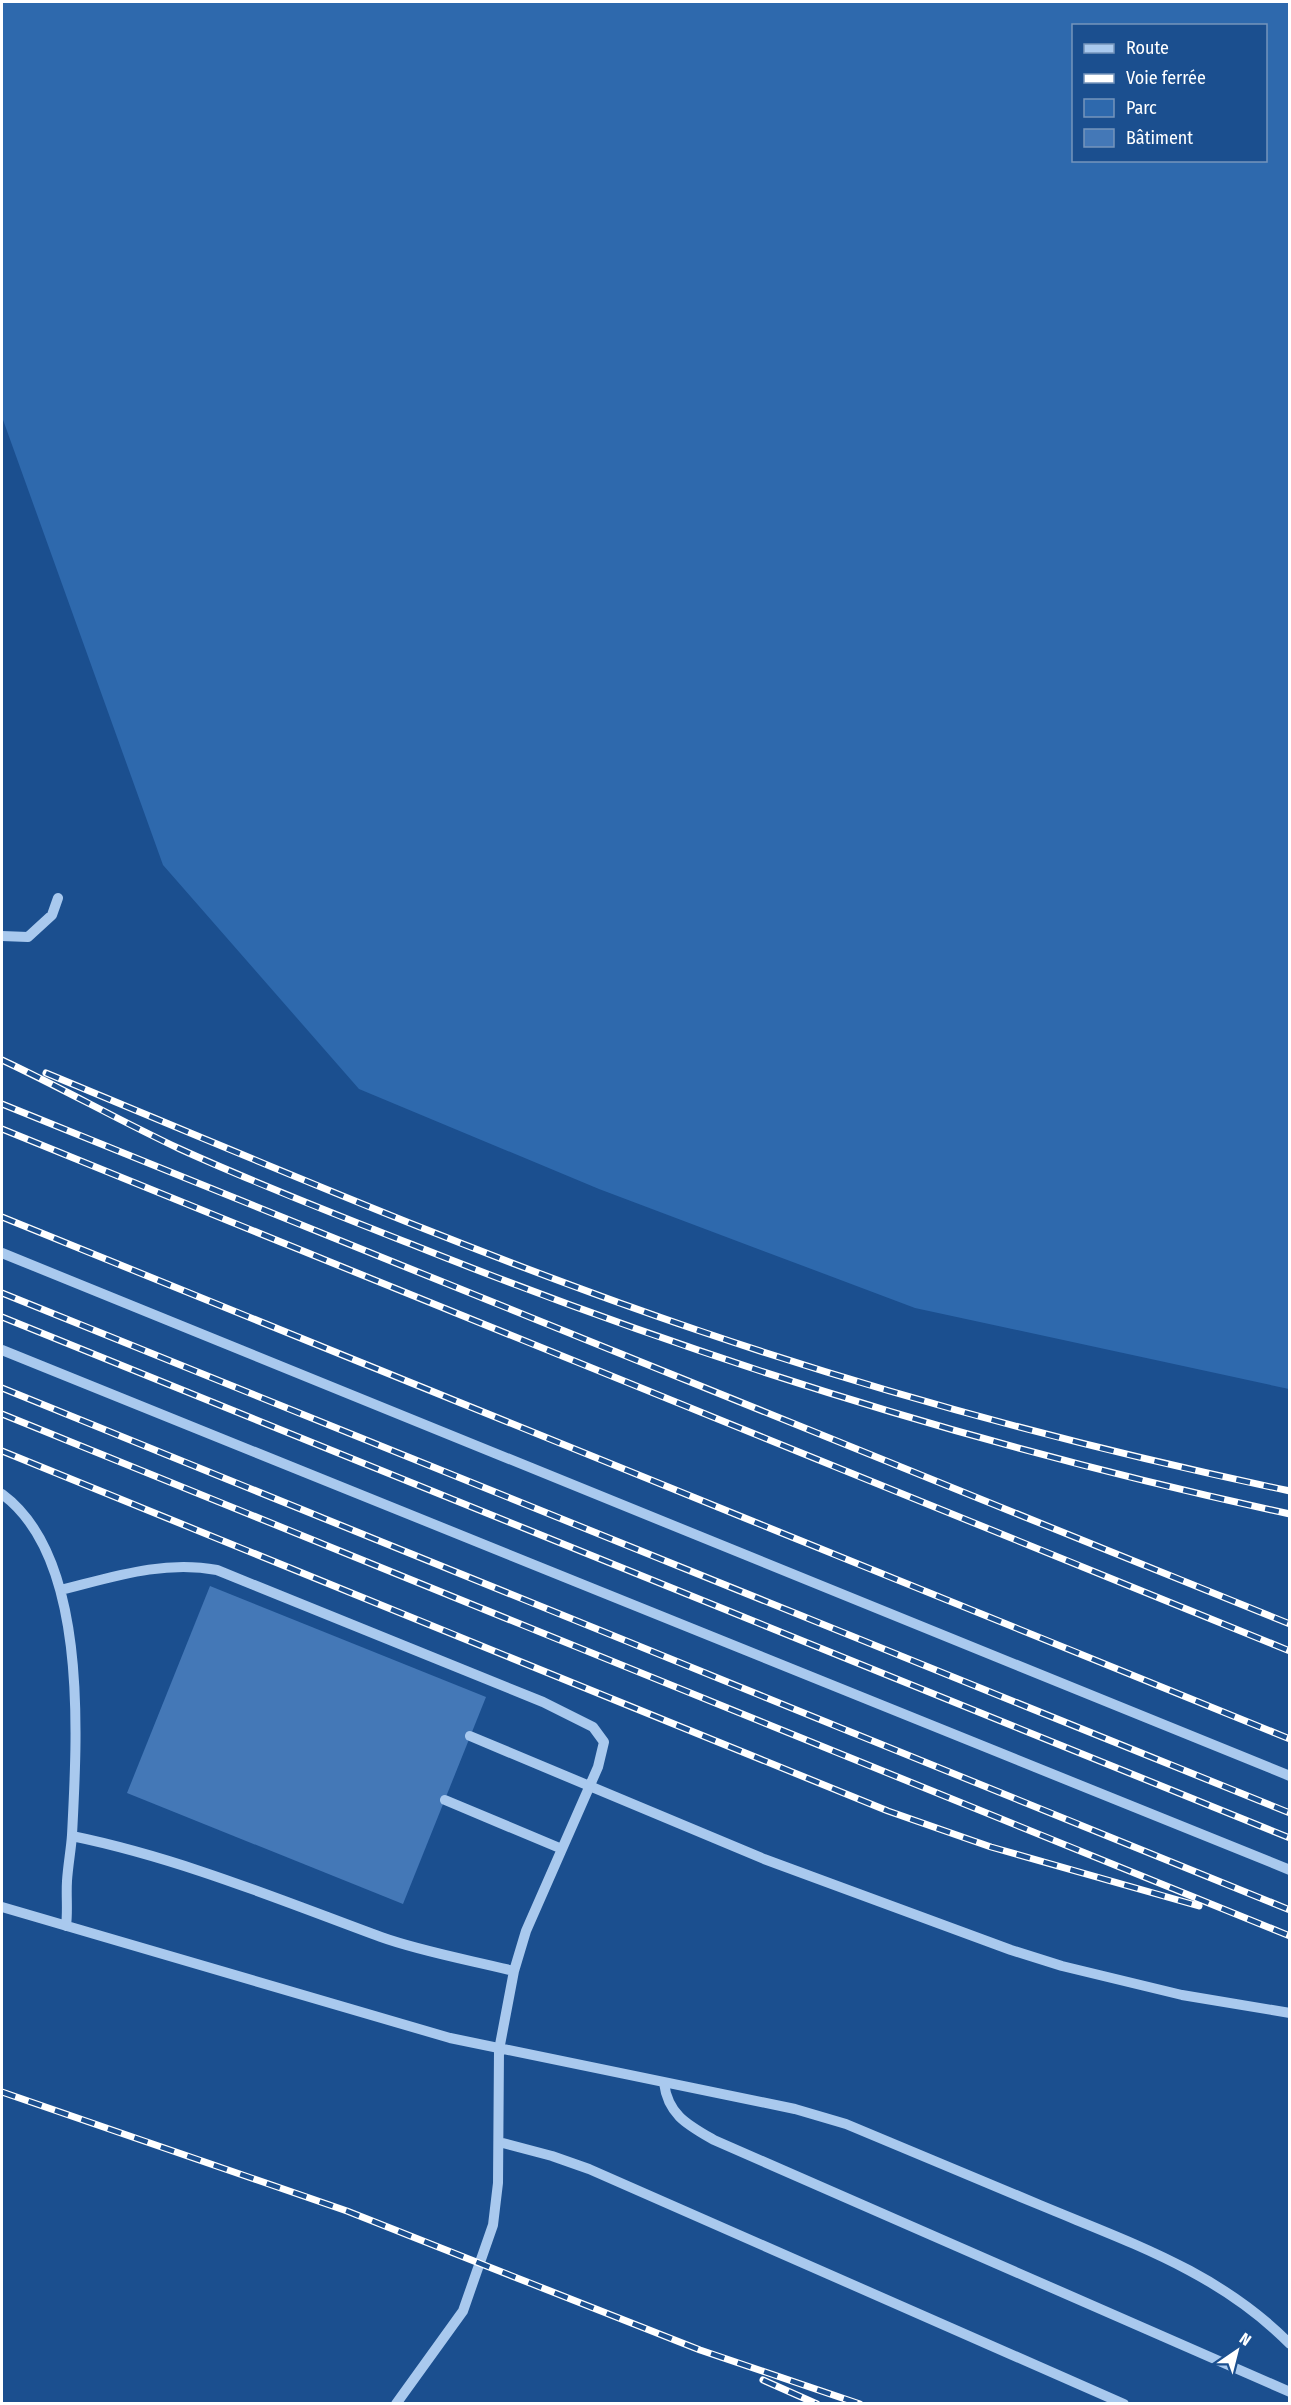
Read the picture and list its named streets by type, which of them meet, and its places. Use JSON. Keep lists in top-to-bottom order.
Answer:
{
  "legend": [
    "Route",
    "Voie ferrée",
    "Parc",
    "Bâtiment"
  ],
  "north": "top right"
}
